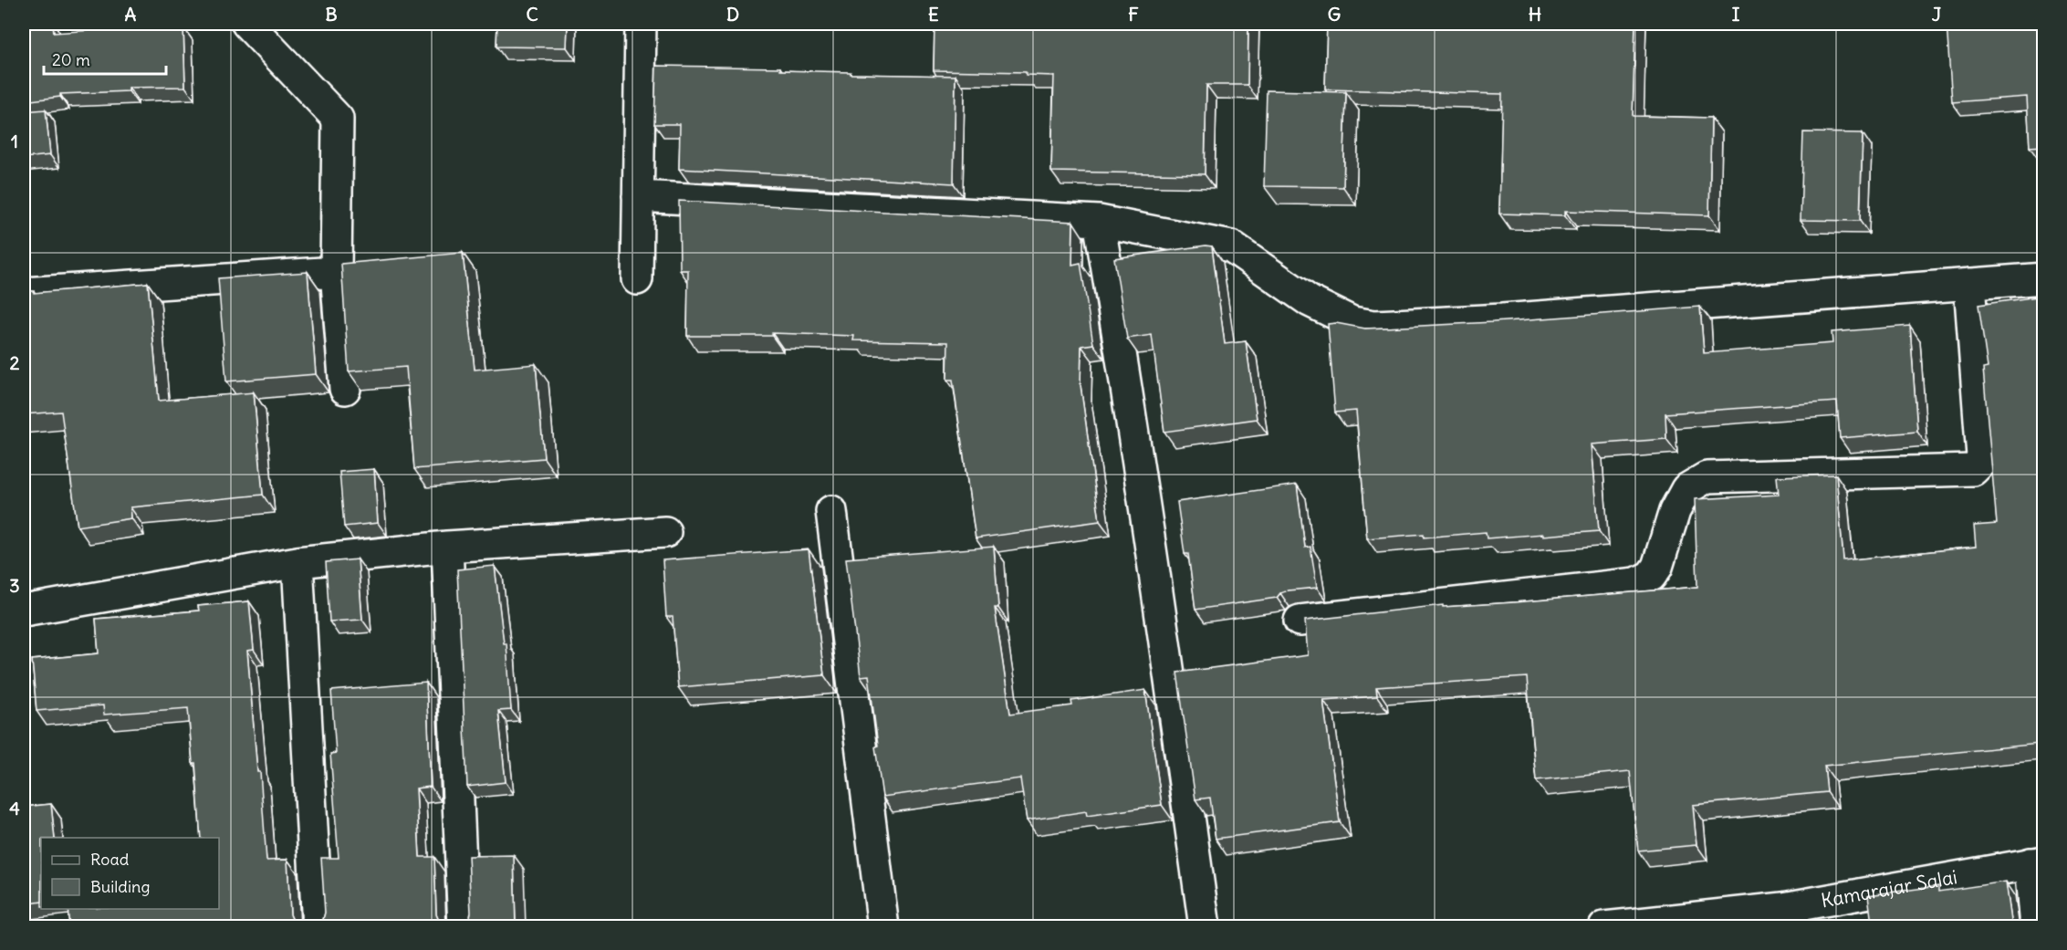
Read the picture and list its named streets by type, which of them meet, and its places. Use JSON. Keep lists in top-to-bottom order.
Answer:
{
  "streets": {
    "street": ["Kamarajar Salai"]
  },
  "legend": ["Road", "Building"],
  "scale_bar": "20 m",
  "grid": {
    "columns": [
      "A",
      "B",
      "C",
      "D",
      "E",
      "F",
      "G",
      "H",
      "I",
      "J"
    ],
    "rows": [
      "1",
      "2",
      "3",
      "4"
    ]
  }
}
